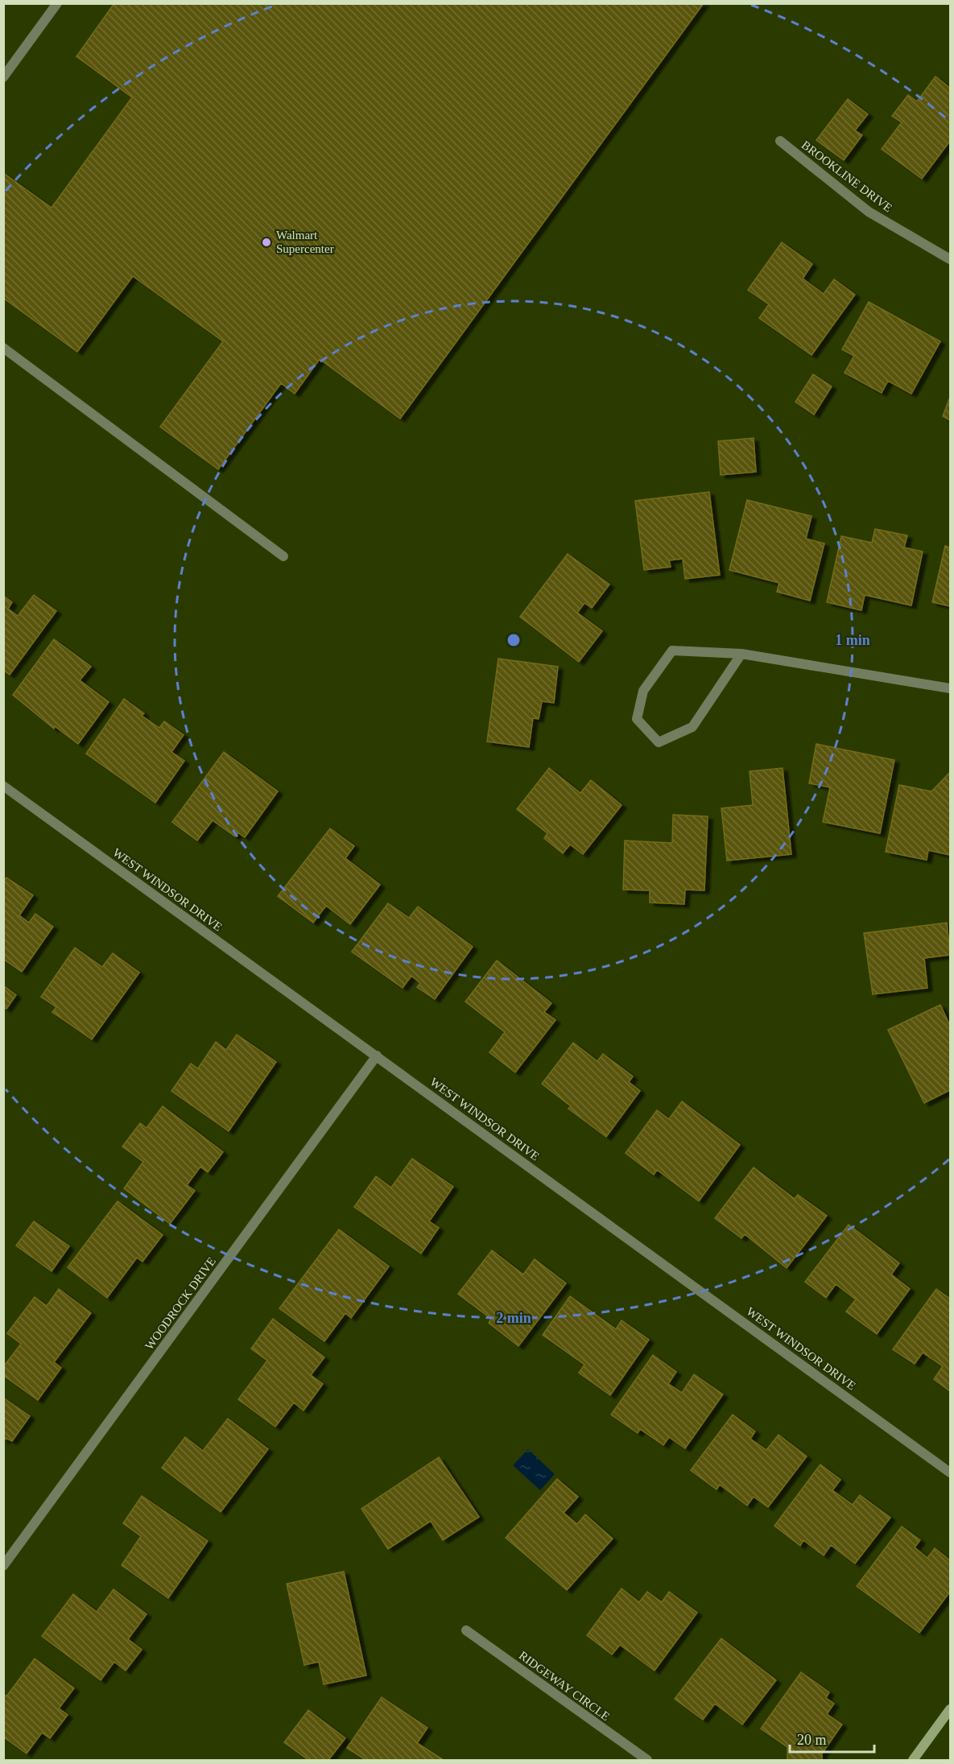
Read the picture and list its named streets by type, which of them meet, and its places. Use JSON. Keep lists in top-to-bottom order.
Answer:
{
  "streets": {
    "street": [
      "BROOKLINE DRIVE",
      "WEST WINDSOR DRIVE",
      "WOODROCK DRIVE",
      "RIDGEWAY CIRCLE"
    ]
  },
  "crossings": [
    ["WEST WINDSOR DRIVE", "WOODROCK DRIVE"]
  ],
  "places": ["Walmart Supercenter"],
  "scale_bar": "20 m",
  "rings": ["1 min", "2 min"]
}
